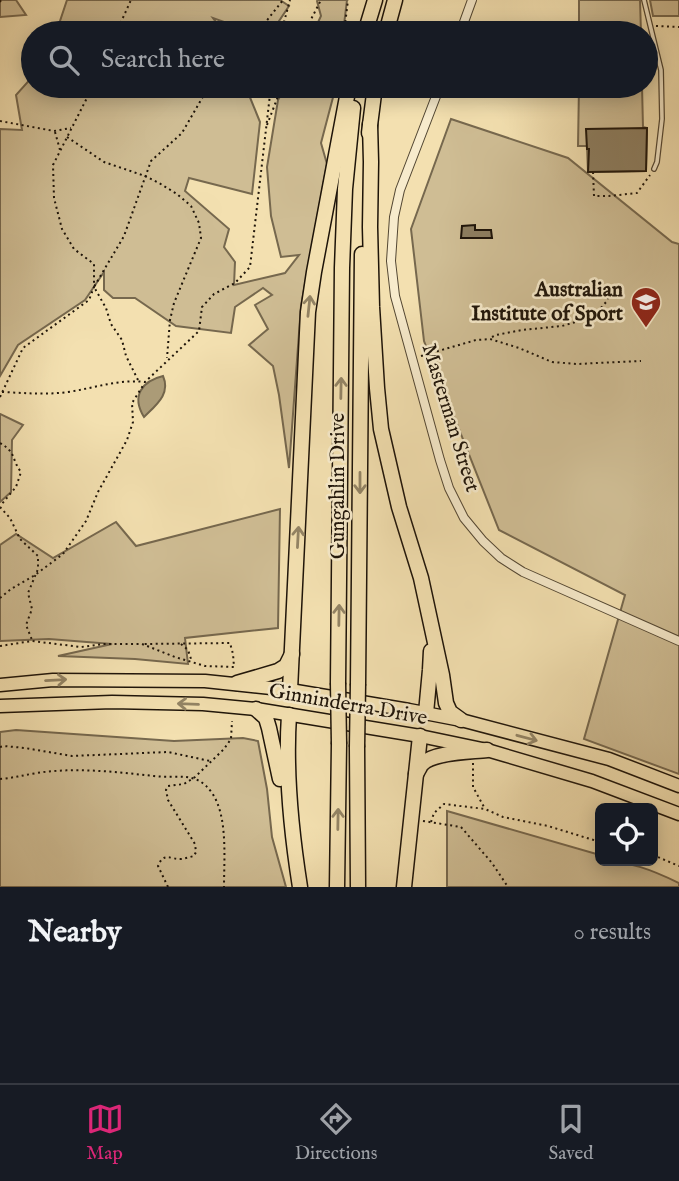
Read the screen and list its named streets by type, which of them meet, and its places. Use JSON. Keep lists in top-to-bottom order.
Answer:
{
  "streets": {
    "highway": ["Gungahlin Drive"],
    "main road": ["Ginninderra Drive"],
    "street": ["Masterman Street"]
  },
  "places": {
    "school or university": ["Australian Institute of Sport"]
  },
  "page": {
    "search": "Search here",
    "heading": ["Nearby", "0 results"],
    "nav": ["Map", "Directions", "Saved"]
  }
}
